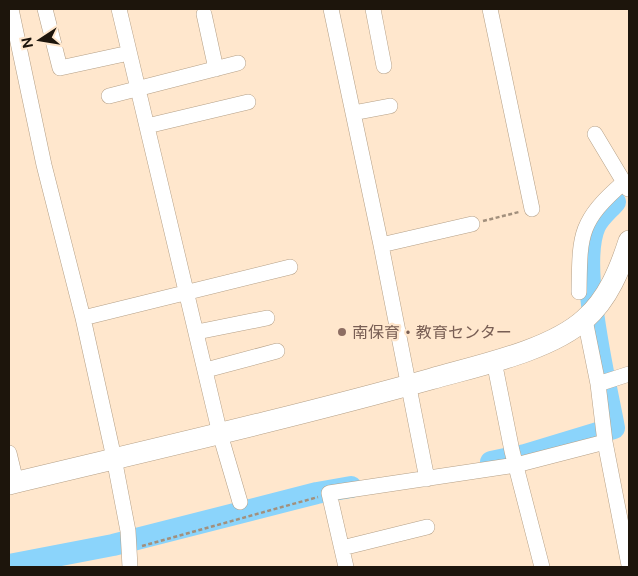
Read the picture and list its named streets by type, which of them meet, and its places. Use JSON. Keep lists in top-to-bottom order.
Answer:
{
  "places": ["南保育・教育センター"],
  "north": "left"
}
